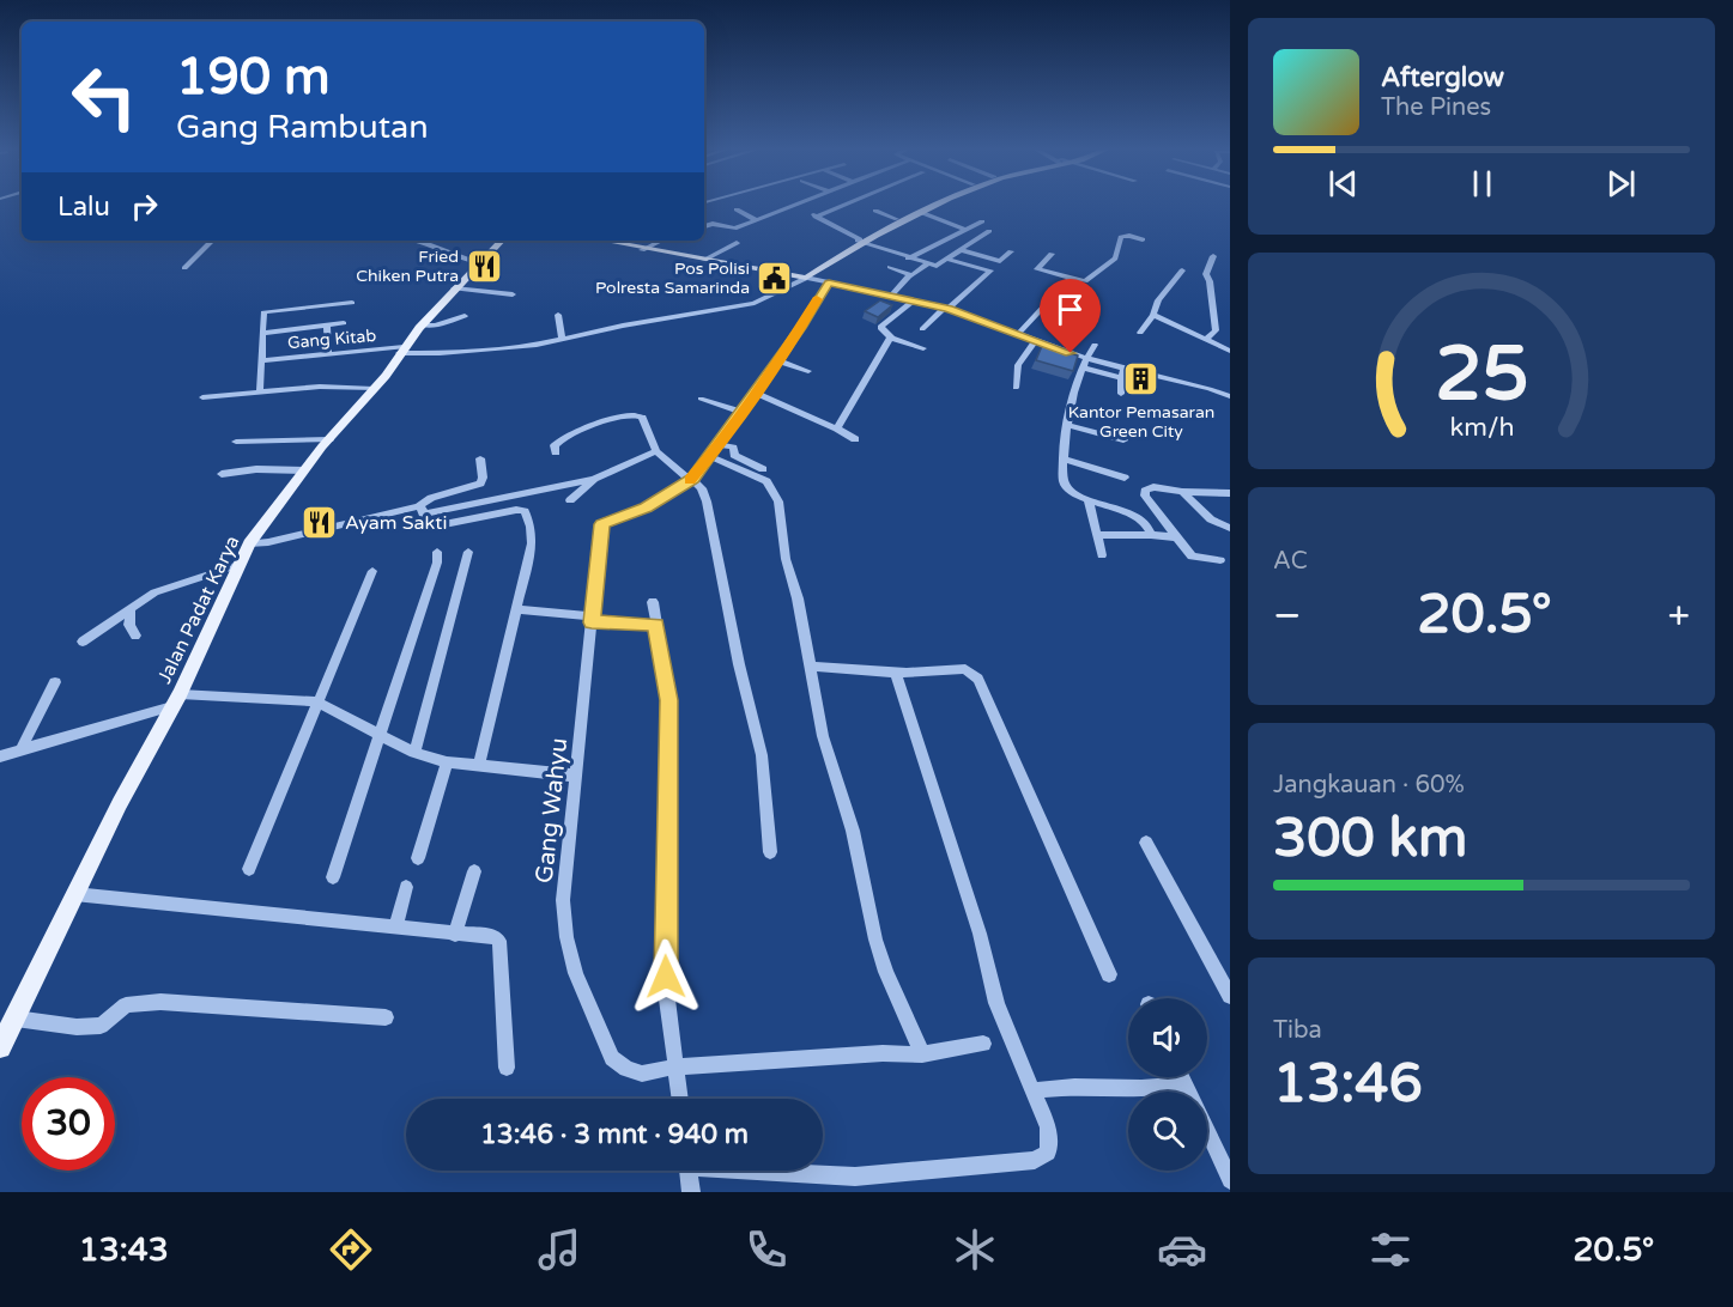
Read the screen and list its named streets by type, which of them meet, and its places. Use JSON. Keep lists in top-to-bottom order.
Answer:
{
  "streets": {
    "main road": ["Jalan Padat Karya"],
    "street": ["Gang Kitab", "Gang Wahyu"]
  },
  "crossings": [
    ["Gang Kitab", "Jalan Padat Karya"]
  ],
  "places": {
    "restaurant": ["Fried Chiken Putra", "Ayam Sakti"],
    "public building": ["Pos Polisi Polresta Samarinda"],
    "building": ["Kantor Pemasaran Green City"]
  },
  "page": {
    "turn": ["190 m", "Gang Rambutan"],
    "song": ["Afterglow", "The Pines"],
    "then": "Lalu",
    "tile": [
      "AC",
      ["Jangkauan · 60%", "300 km"],
      ["Tiba", "13:46"]
    ],
    "heat": ["−", "20.5°", "+"],
    "limit": "30",
    "trip": "13:46 · 3 mnt · 940 m",
    "tabs": ["13:43", "20.5°"],
    "gauge": ["25", "km/h"]
  }
}
